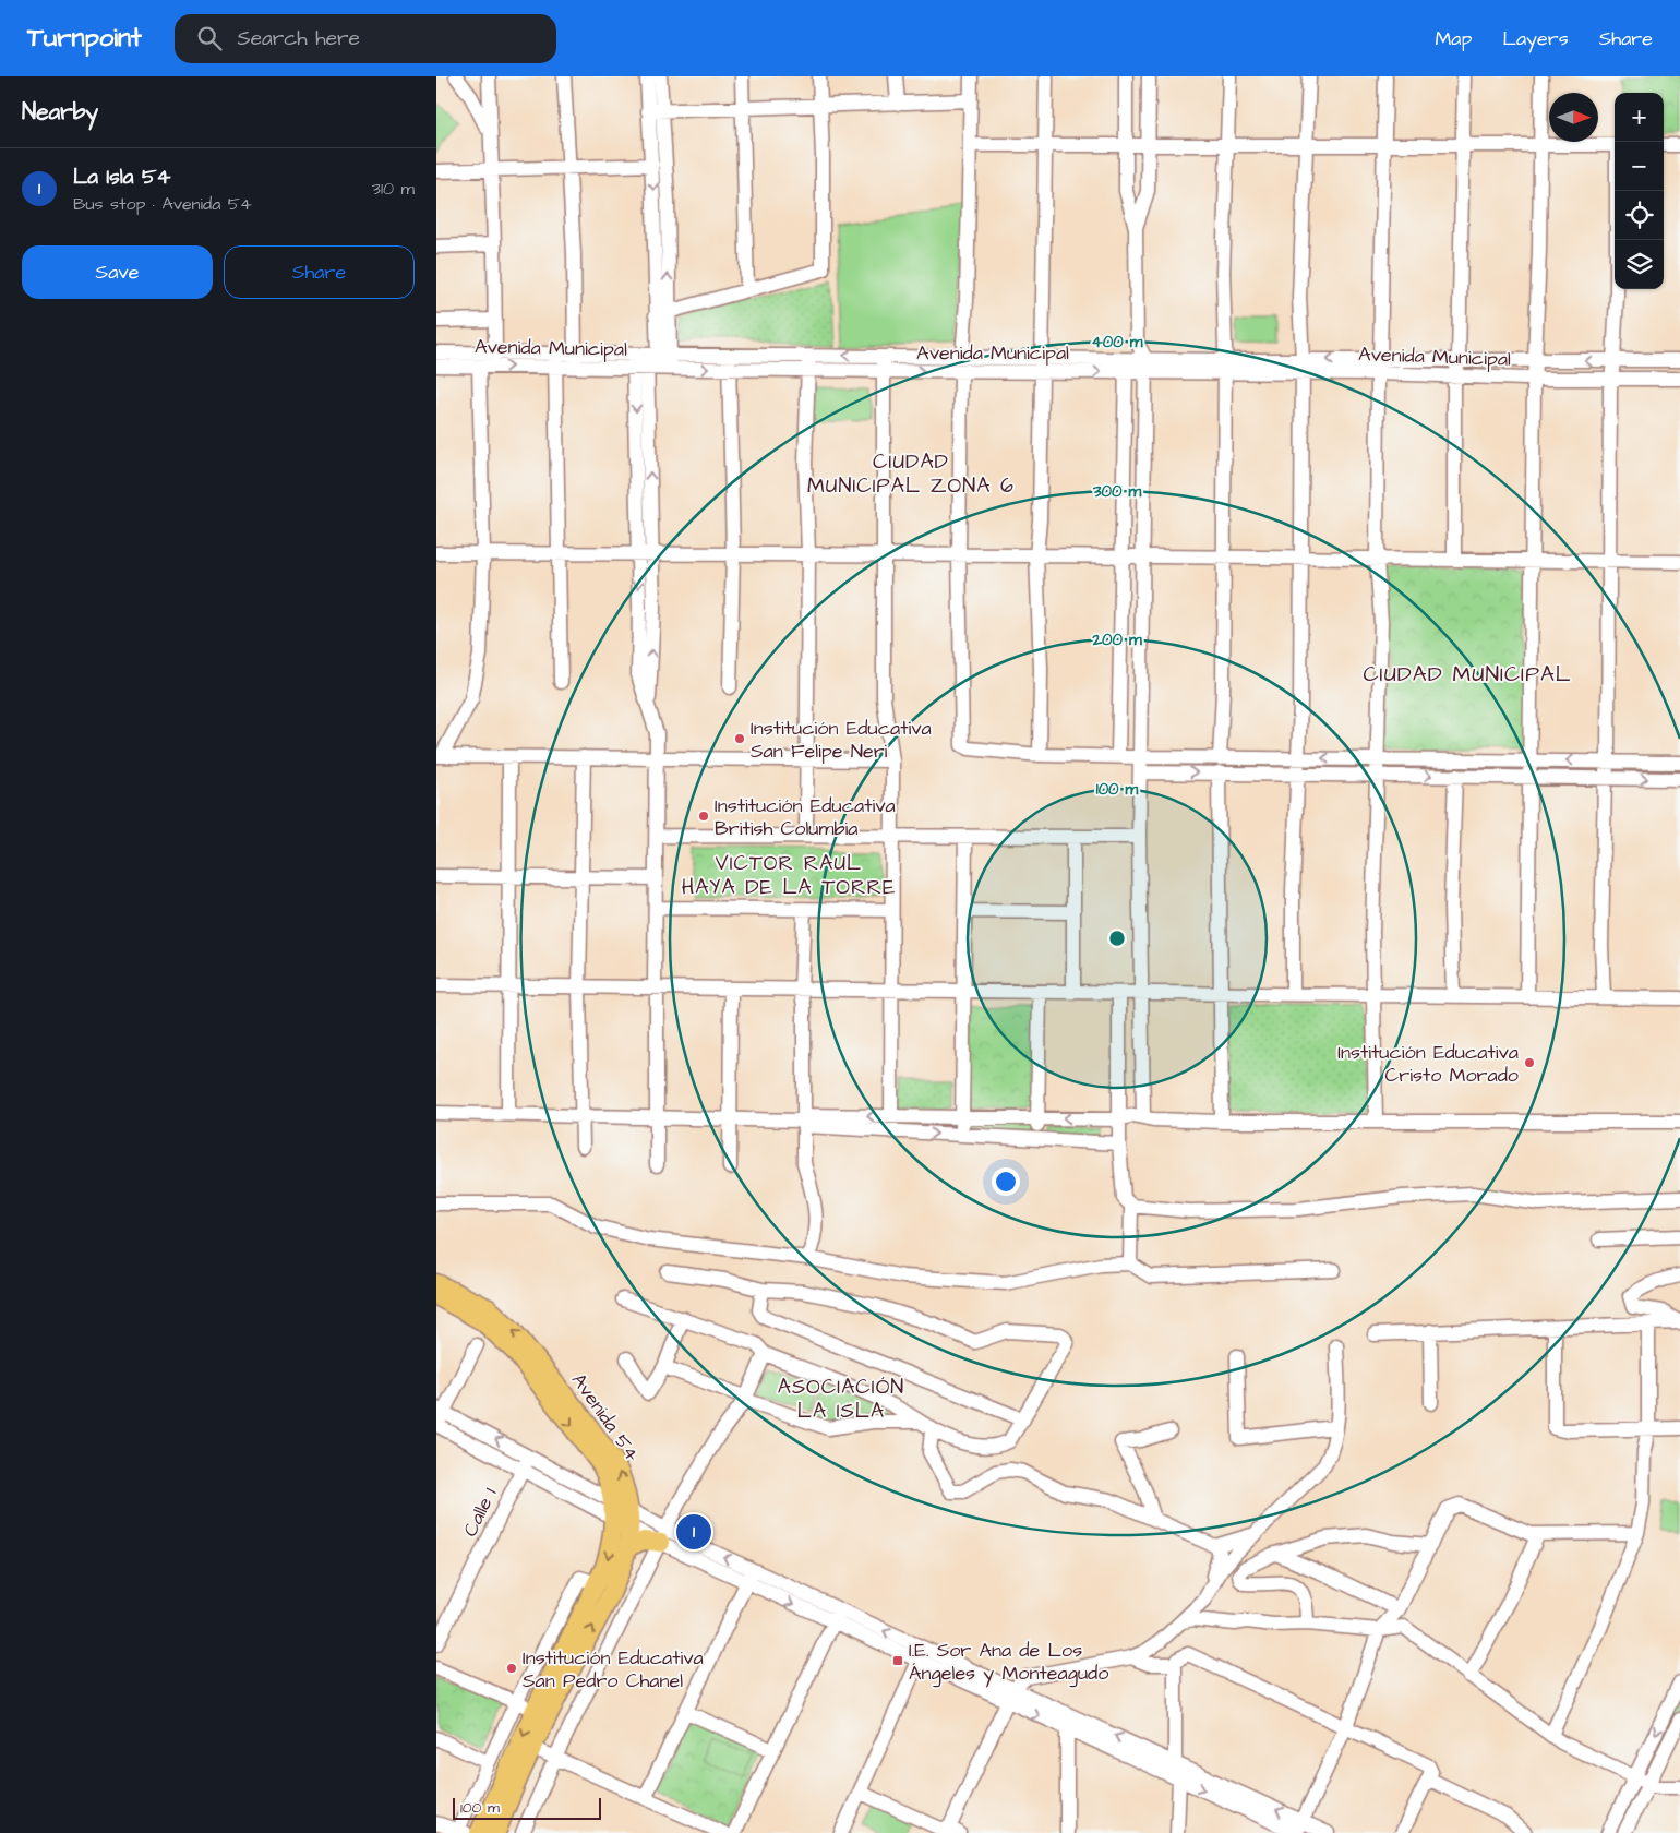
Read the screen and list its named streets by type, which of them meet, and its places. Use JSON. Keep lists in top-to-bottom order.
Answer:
{
  "streets": {
    "main road": ["Avenida 54"],
    "street": ["Avenida Municipal", "Calle 1"]
  },
  "one_way": ["Avenida 54"],
  "districts": [
    "CIUDAD MUNICIPAL ZONA 6",
    "CIUDAD MUNICIPAL",
    "VICTOR RAUL HAYA DE LA TORRE",
    "ASOCIACIÓN LA ISLA"
  ],
  "places": {
    "other": [
      "Institución Educativa San Felipe Neri",
      "Institución Educativa British Columbia",
      "Institución Educativa Cristo Morado",
      "Institución Educativa San Pedro Chanel"
    ],
    "transit": ["I.E. Sor Ana de Los Ángeles y Monteagudo"]
  },
  "scale_bar": "100 m",
  "north": "right",
  "page": {
    "header": "Turnpoint",
    "search": "Search here",
    "nav": ["Map", "Layers", "Share"],
    "heading": "Nearby",
    "map_buttons": ["+", "−"],
    "list": [
      {
        "mark": "1",
        "name": "La Isla 54",
        "note": "Bus stop · Avenida 54",
        "value": "310 m"
      }
    ],
    "buttons": ["Save", "Share"],
    "pins": "1",
    "scale": "100 m"
  },
  "rings": [
    "400 m",
    "300 m",
    "200 m",
    "100 m"
  ]
}
